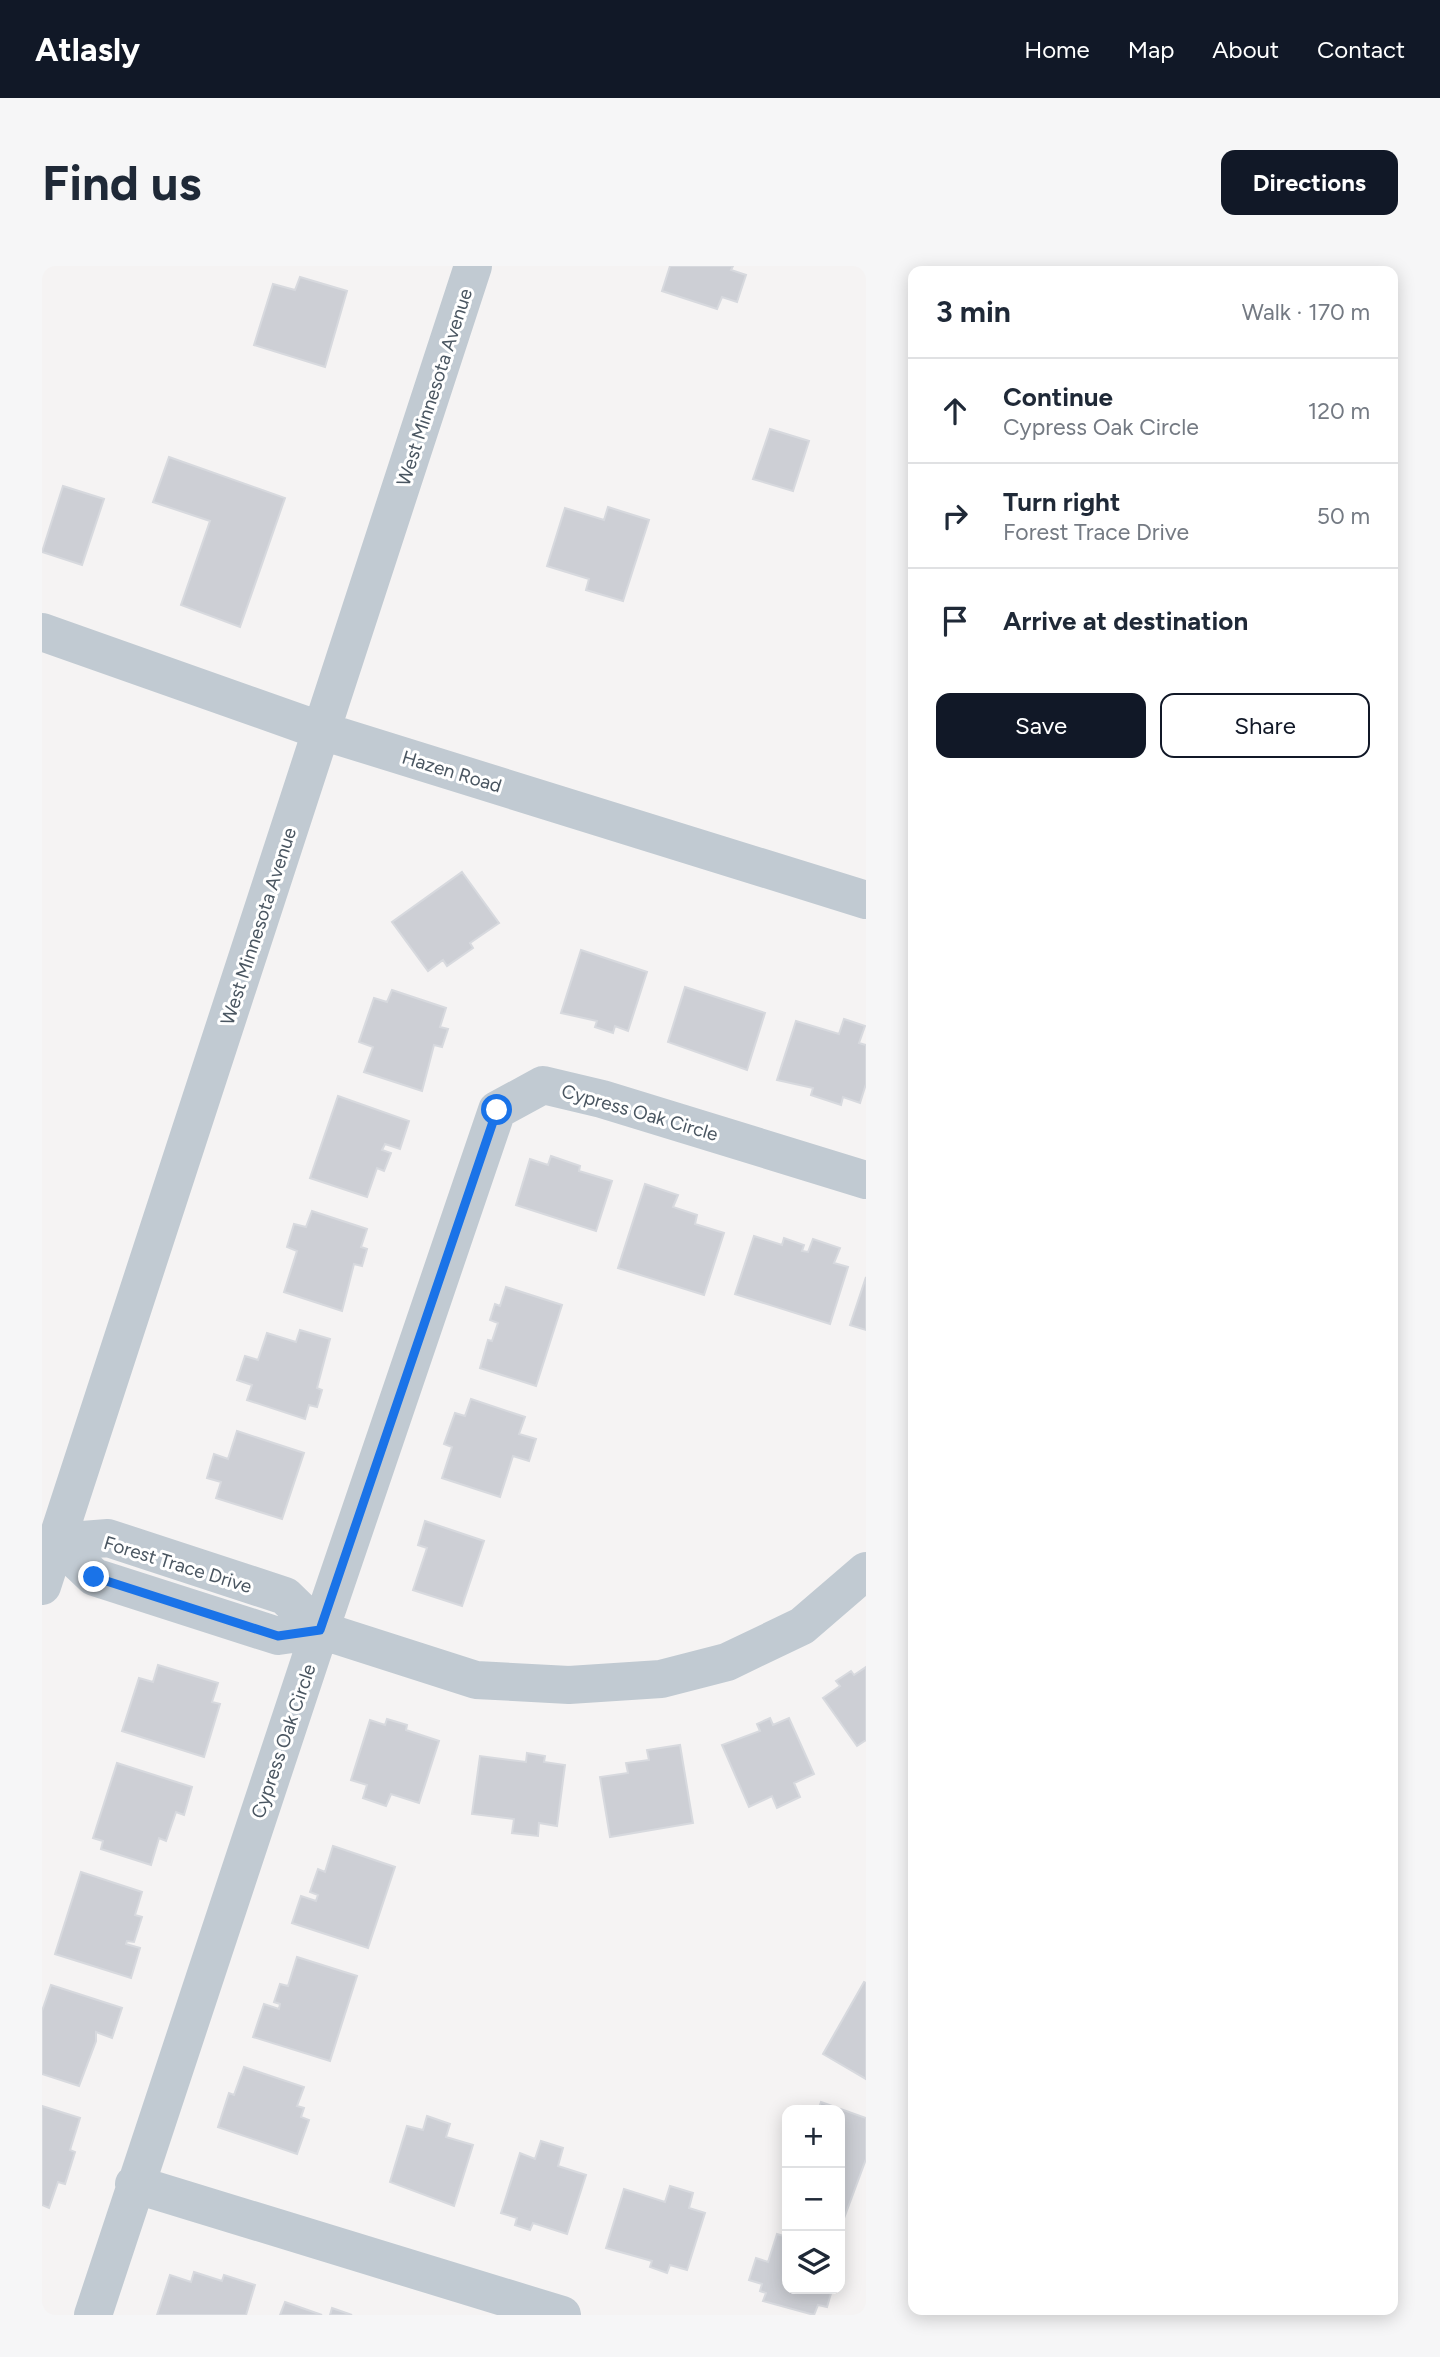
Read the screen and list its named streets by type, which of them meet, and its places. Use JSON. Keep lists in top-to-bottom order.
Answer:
{
  "streets": {
    "street": [
      "West Minnesota Avenue",
      "Hazen Road",
      "Cypress Oak Circle",
      "Forest Trace Drive"
    ]
  },
  "crossings": [
    ["West Minnesota Avenue", "Hazen Road"],
    ["West Minnesota Avenue", "Forest Trace Drive"],
    ["Cypress Oak Circle", "Forest Trace Drive"]
  ],
  "page": {
    "header": "Atlasly",
    "nav": [
      "Home",
      "Map",
      "About",
      "Contact"
    ],
    "buttons": [
      "Directions",
      ["Save", "Share"]
    ],
    "title": "Find us",
    "heading": ["3 min", "Walk · 170 m"],
    "list": [
      ["Continue", "Cypress Oak Circle", "120 m"],
      ["Turn right", "Forest Trace Drive", "50 m"],
      "Arrive at destination"
    ],
    "map_buttons": ["+", "−"]
  }
}
